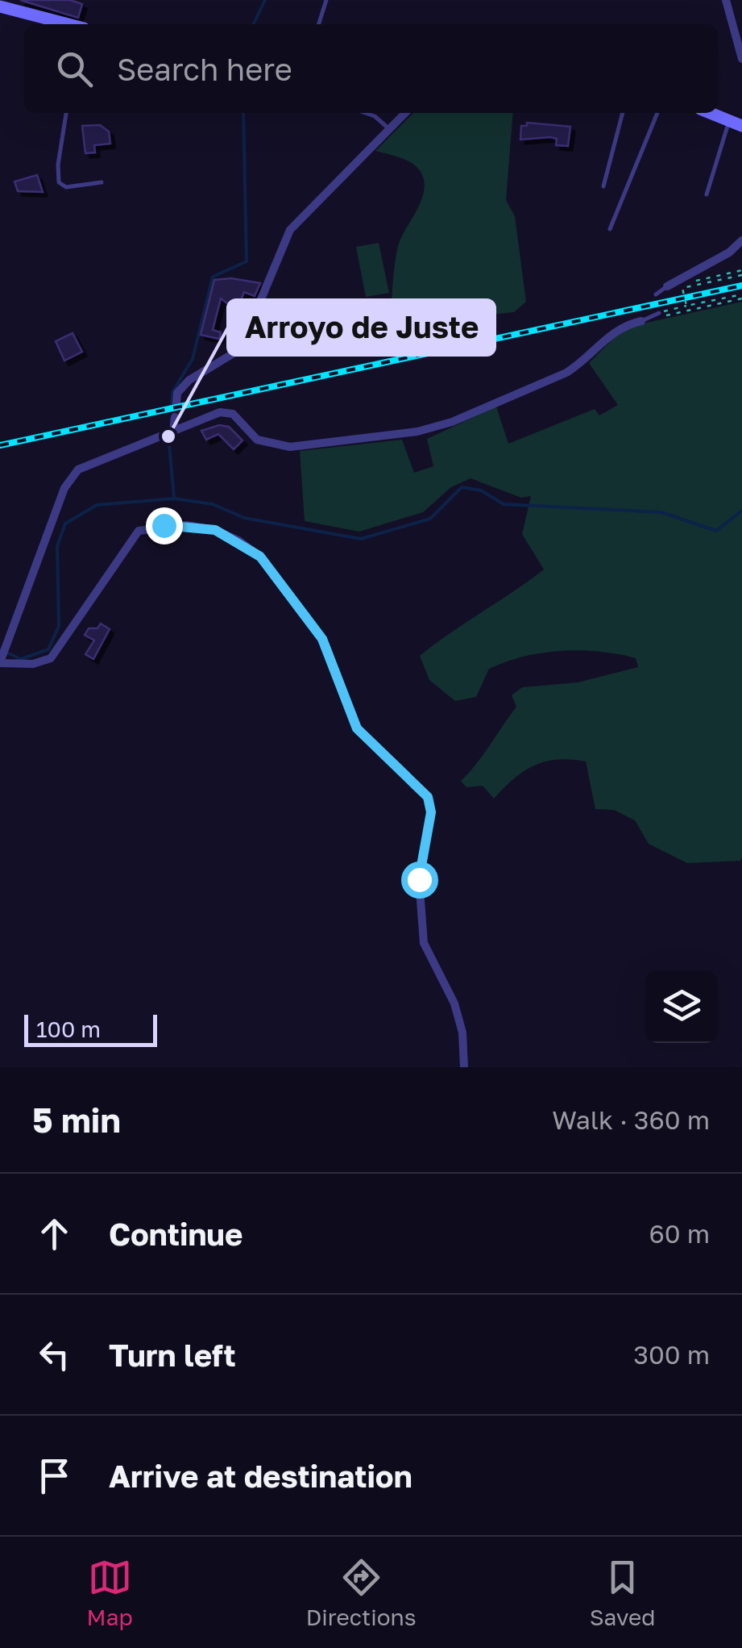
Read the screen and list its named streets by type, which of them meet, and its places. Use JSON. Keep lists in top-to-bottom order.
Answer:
{
  "places": ["Arroyo de Juste"],
  "scale_bar": "100 m",
  "page": {
    "search": "Search here",
    "scale": "100 m",
    "heading": ["5 min", "Walk · 360 m"],
    "list": [
      ["Continue", "60 m"],
      ["Turn left", "300 m"],
      "Arrive at destination"
    ],
    "nav": ["Map", "Directions", "Saved"]
  }
}
